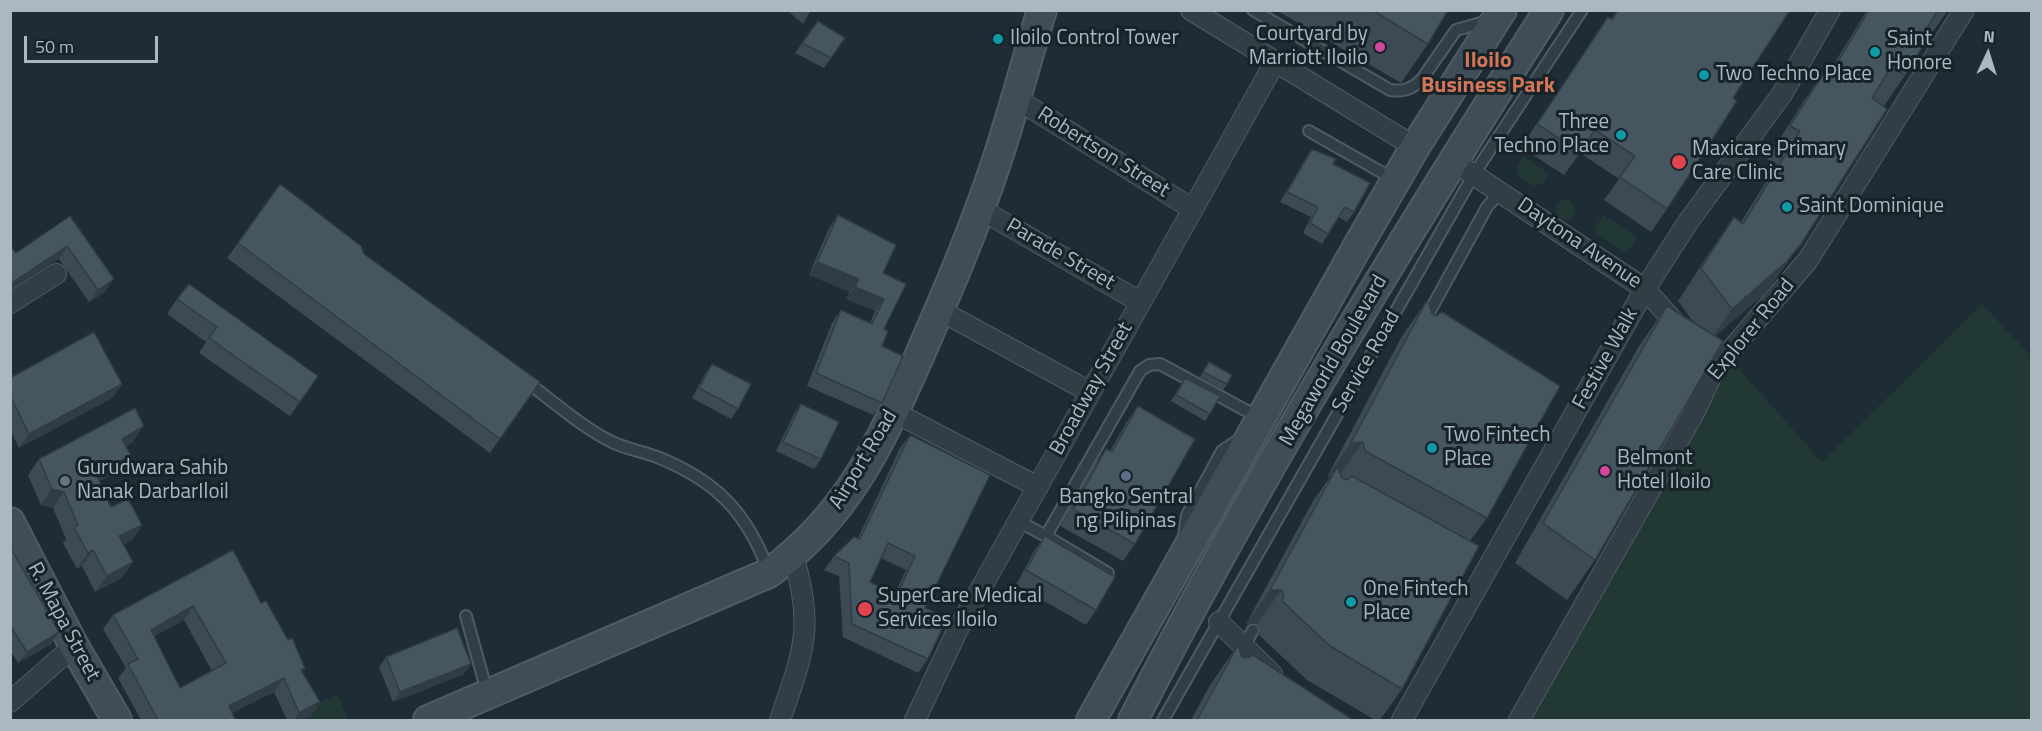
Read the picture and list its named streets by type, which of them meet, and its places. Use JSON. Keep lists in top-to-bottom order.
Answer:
{
  "streets": {
    "main road": ["Megaworld Boulevard", "Airport Road", "R. Mapa Street"],
    "street": [
      "Robertson Street",
      "Daytona Avenue",
      "Parade Street",
      "Explorer Road",
      "Festive Walk",
      "Broadway Street"
    ],
    "lane": ["Service Road"]
  },
  "crossings": [
    ["Robertson Street", "Broadway Street"],
    ["Robertson Street", "Airport Road"],
    ["Daytona Avenue", "Explorer Road"],
    ["Daytona Avenue", "Festive Walk"],
    ["Daytona Avenue", "Megaworld Boulevard"],
    ["Daytona Avenue", "Service Road"],
    ["Parade Street", "Broadway Street"],
    ["Parade Street", "Airport Road"],
    ["Megaworld Boulevard", "Service Road"]
  ],
  "districts": ["Iloilo Business Park"],
  "places": [
    "Iloilo Control Tower",
    "Courtyard by Marriott Iloilo",
    "Saint Honore",
    "Two Techno Place",
    "Three Techno Place",
    "Maxicare Primary Care Clinic",
    "Saint Dominique",
    "Two Fintech Place",
    "Belmont Hotel Iloilo",
    "Bangko Sentral ng Pilipinas",
    "Gurudwara Sahib Nanak DarbarIloil",
    "One Fintech Place",
    "SuperCare Medical Services Iloilo"
  ],
  "scale_bar": "50 m",
  "north": "top"
}
